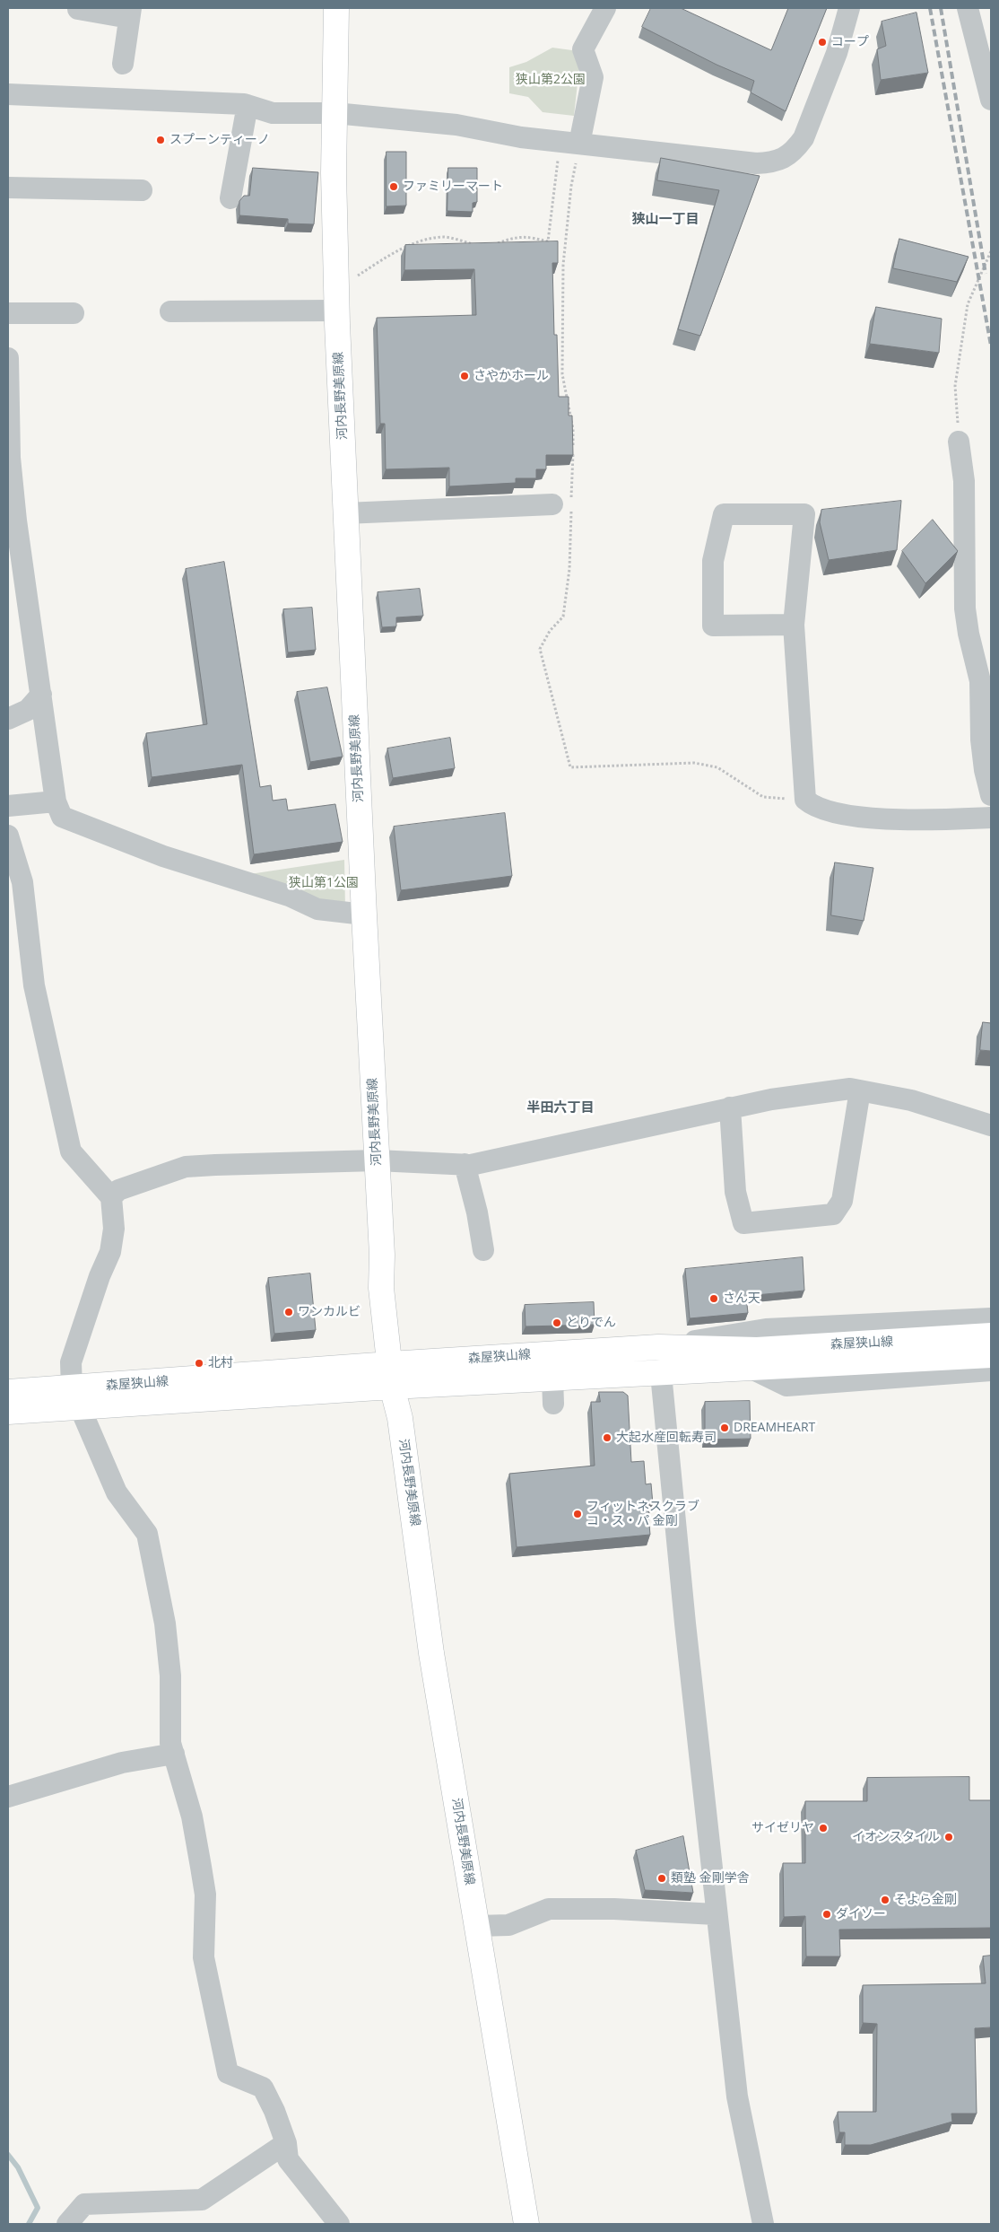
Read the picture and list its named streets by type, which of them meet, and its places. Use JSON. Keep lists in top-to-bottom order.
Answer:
{
  "streets": {
    "main road": ["河内長野美原線", "森屋狭山線"]
  },
  "crossings": [
    ["河内長野美原線", "森屋狭山線"]
  ],
  "districts": ["狭山一丁目", "半田六丁目"],
  "parks": ["狭山第2公園", "狭山第1公園"],
  "places": [
    "コープ",
    "スプーンティーノ",
    "ファミリーマート",
    "さやかホール",
    "さん天",
    "ワンカルビ",
    "とりでん",
    "北村",
    "DREAMHEART",
    "大起水産回転寿司",
    "フィットネスクラブ コ・ス・パ 金剛",
    "サイゼリヤ",
    "イオンスタイル",
    "類塾 金剛学舎",
    "そよら金剛",
    "ダイソー"
  ]
}
